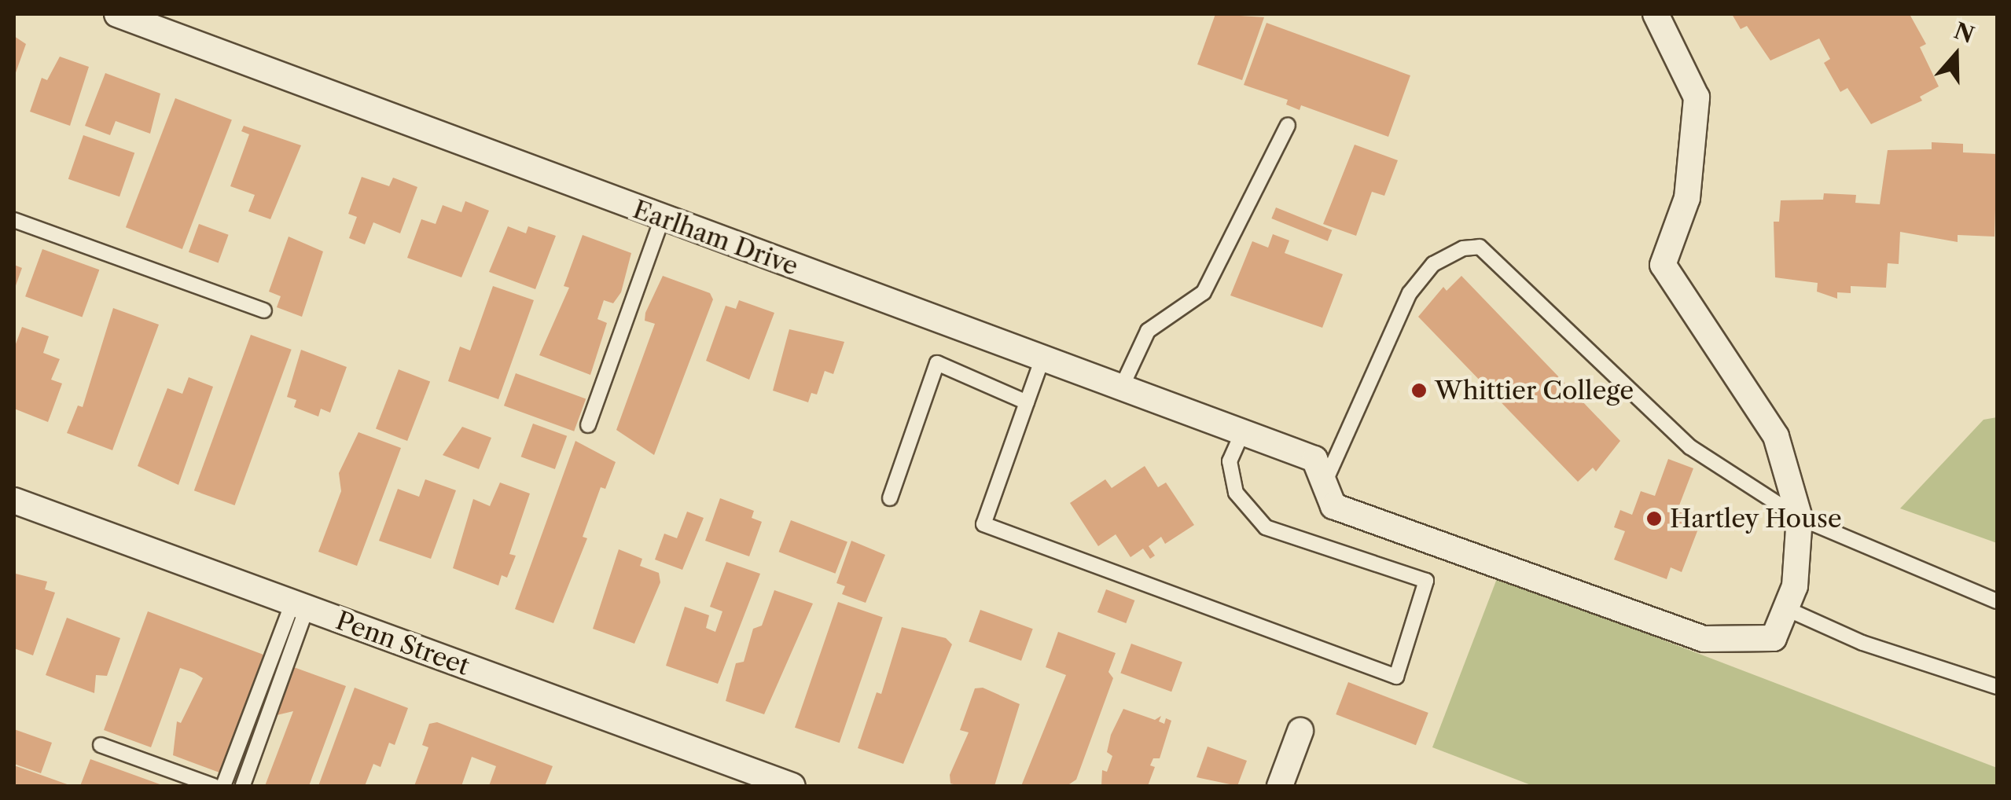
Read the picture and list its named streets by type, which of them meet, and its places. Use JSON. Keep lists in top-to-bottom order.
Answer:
{
  "streets": {
    "street": ["Earlham Drive", "Penn Street"]
  },
  "places": ["Whittier College", "Hartley House"],
  "north": "top"
}
